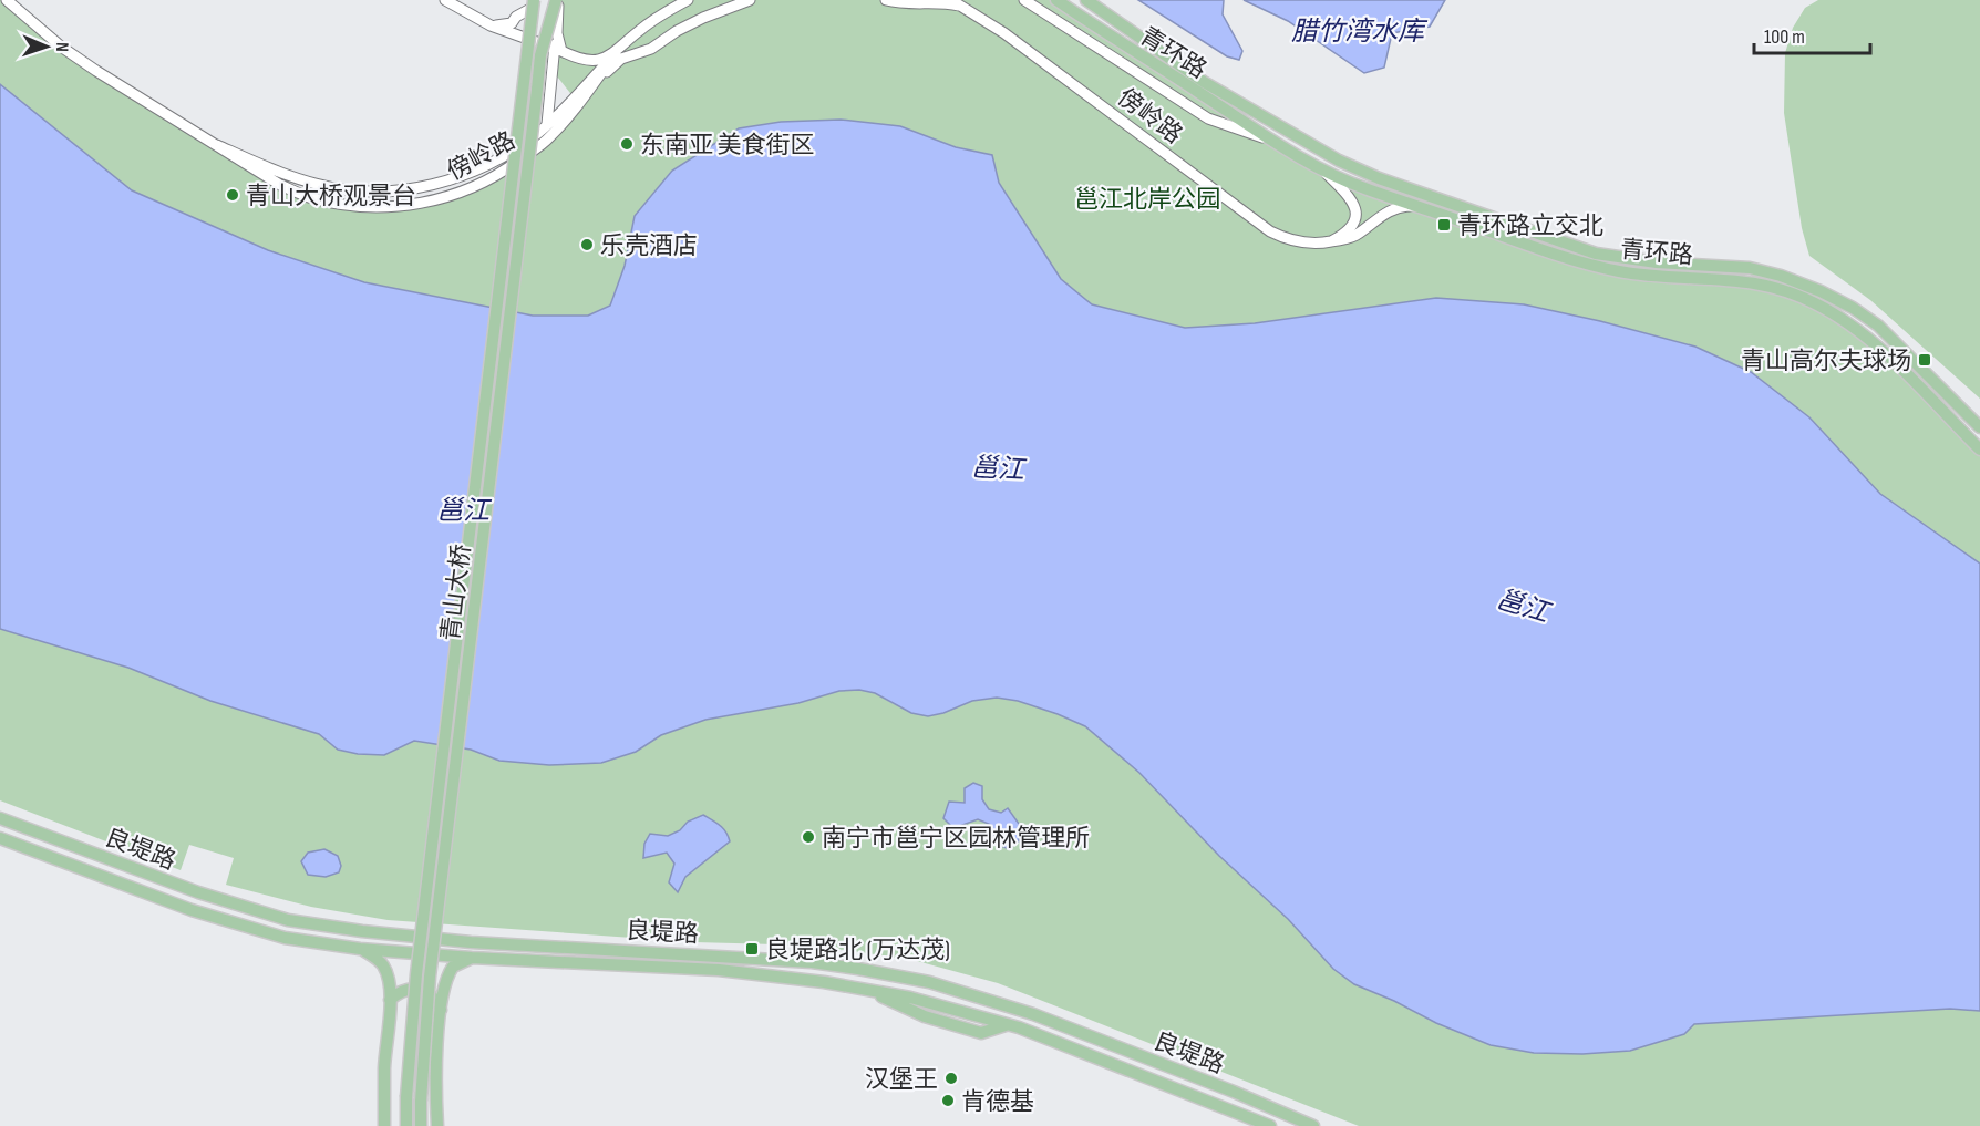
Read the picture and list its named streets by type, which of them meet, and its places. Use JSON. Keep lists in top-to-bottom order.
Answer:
{
  "streets": {
    "main road": ["青环路", "青山大桥", "良堤路"],
    "street": ["傍岭路"]
  },
  "water": ["腊竹湾水库", "邕江"],
  "parks": ["邕江北岸公园"],
  "places": {
    "other": [
      "东南亚 美食街区",
      "青山大桥观景台",
      "乐壳酒店",
      "南宁市邕宁区园林管理所",
      "汉堡王",
      "肯德基"
    ],
    "transit": ["青环路立交北", "青山高尔夫球场", "良堤路北 (万达茂)"]
  },
  "scale_bar": "100 m",
  "north": "right"
}
